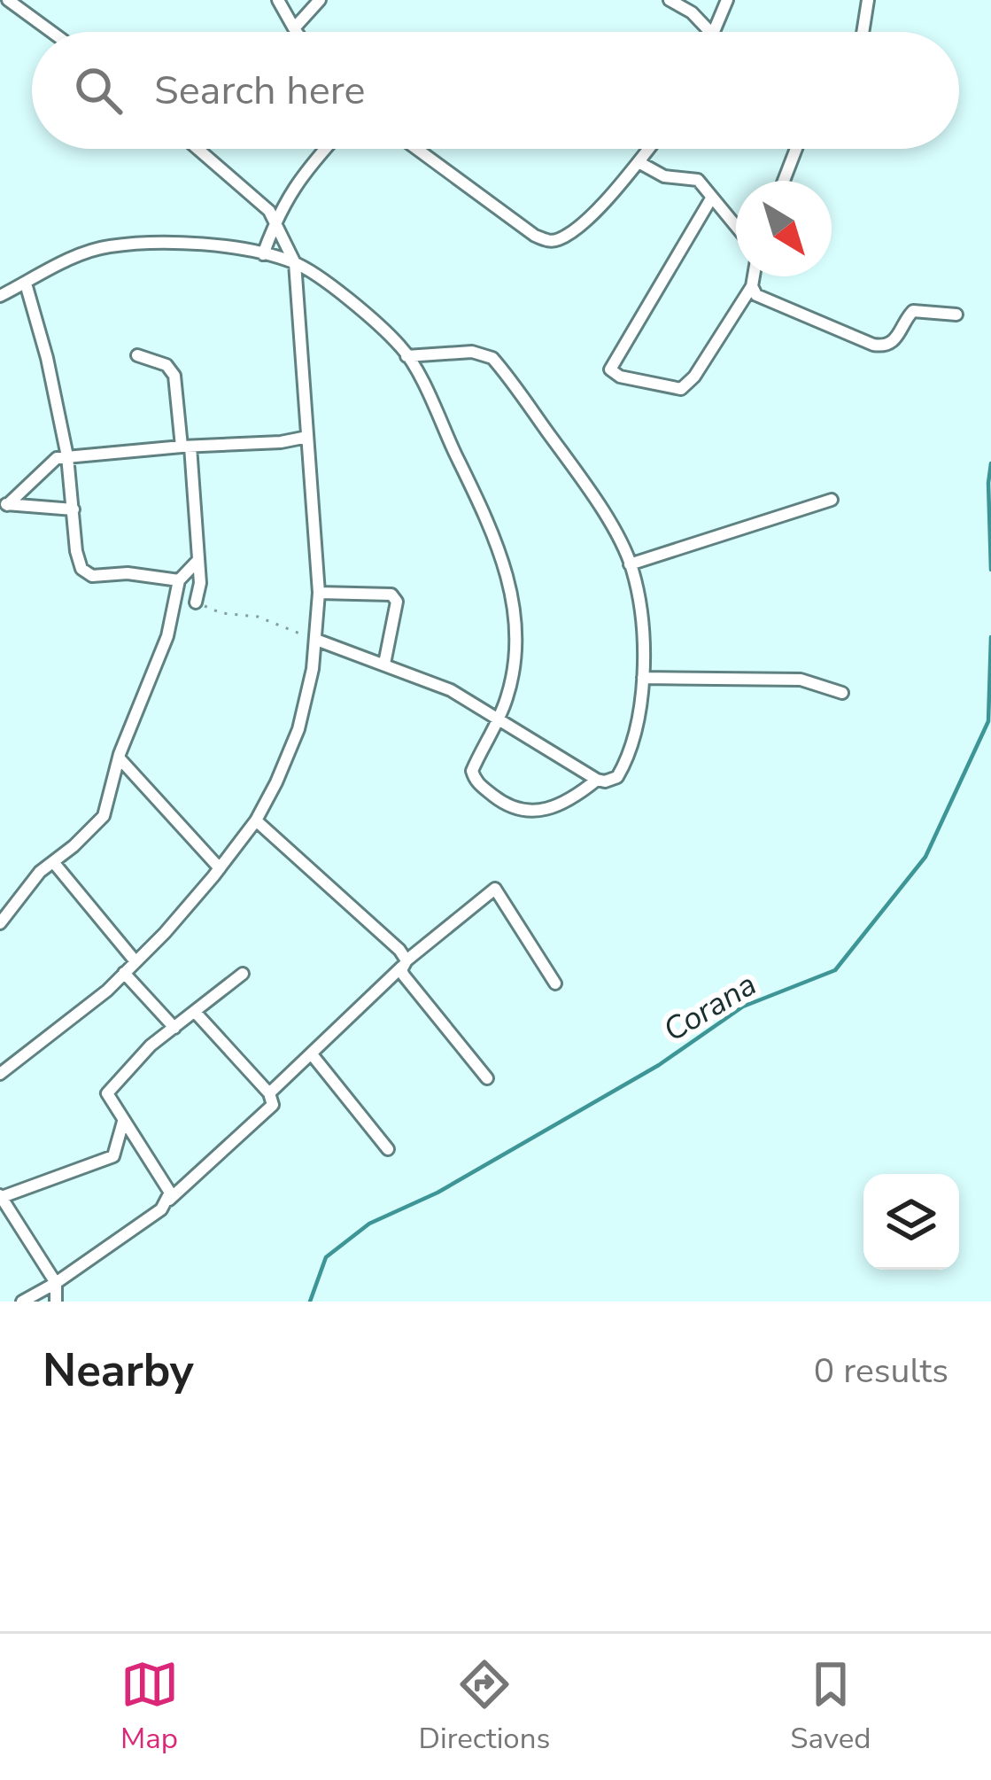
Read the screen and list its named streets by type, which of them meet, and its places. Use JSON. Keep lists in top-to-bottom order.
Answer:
{
  "water": ["Corana"],
  "north": "bottom right",
  "page": {
    "search": "Search here",
    "heading": ["Nearby", "0 results"],
    "nav": ["Map", "Directions", "Saved"]
  }
}
